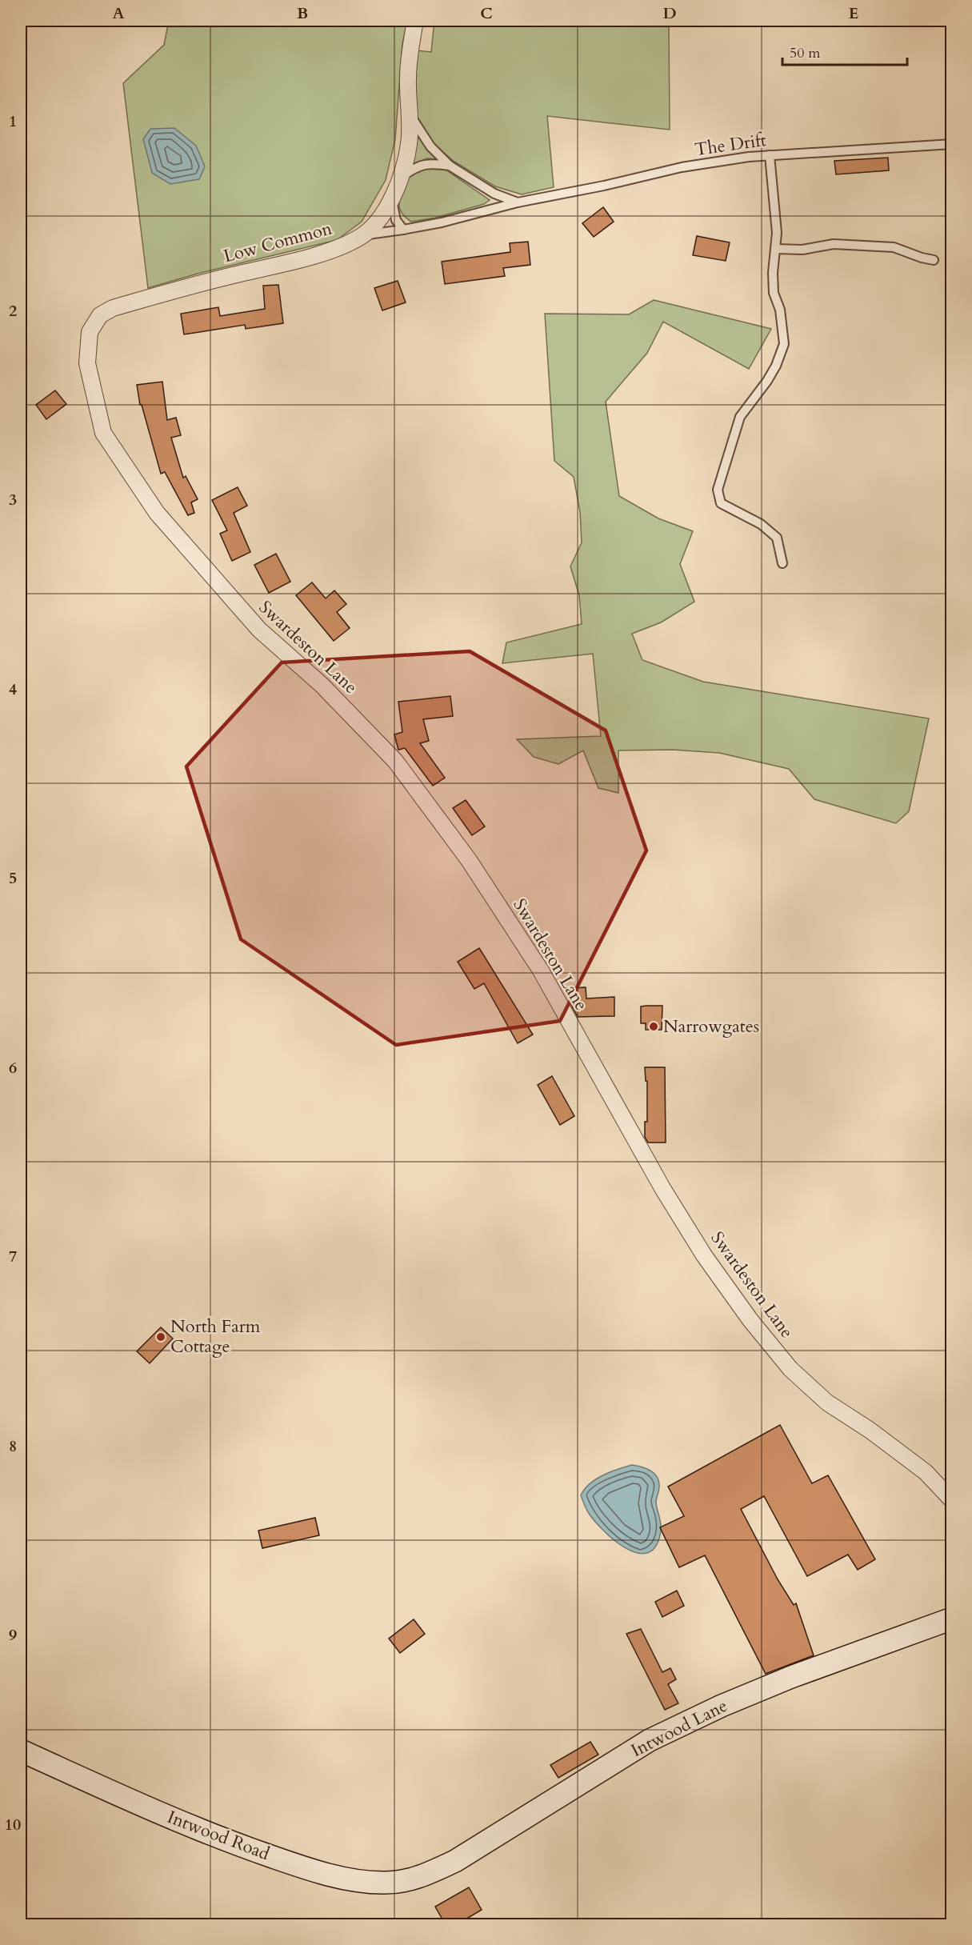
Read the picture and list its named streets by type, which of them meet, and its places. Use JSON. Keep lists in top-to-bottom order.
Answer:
{
  "streets": {
    "street": [
      "Low Common",
      "Swardeston Lane",
      "Intwood Lane",
      "Intwood Road"
    ],
    "lane": ["The Drift"]
  },
  "crossings": [
    ["The Drift", "Low Common"],
    ["Low Common", "Swardeston Lane"],
    ["Intwood Lane", "Intwood Road"]
  ],
  "places": ["Narrowgates", "North Farm Cottage"],
  "scale_bar": "50 m",
  "grid": {
    "columns": [
      "A",
      "B",
      "C",
      "D",
      "E"
    ],
    "rows": [
      "1",
      "2",
      "3",
      "4",
      "5",
      "6",
      "7",
      "8",
      "9",
      "10"
    ]
  }
}
